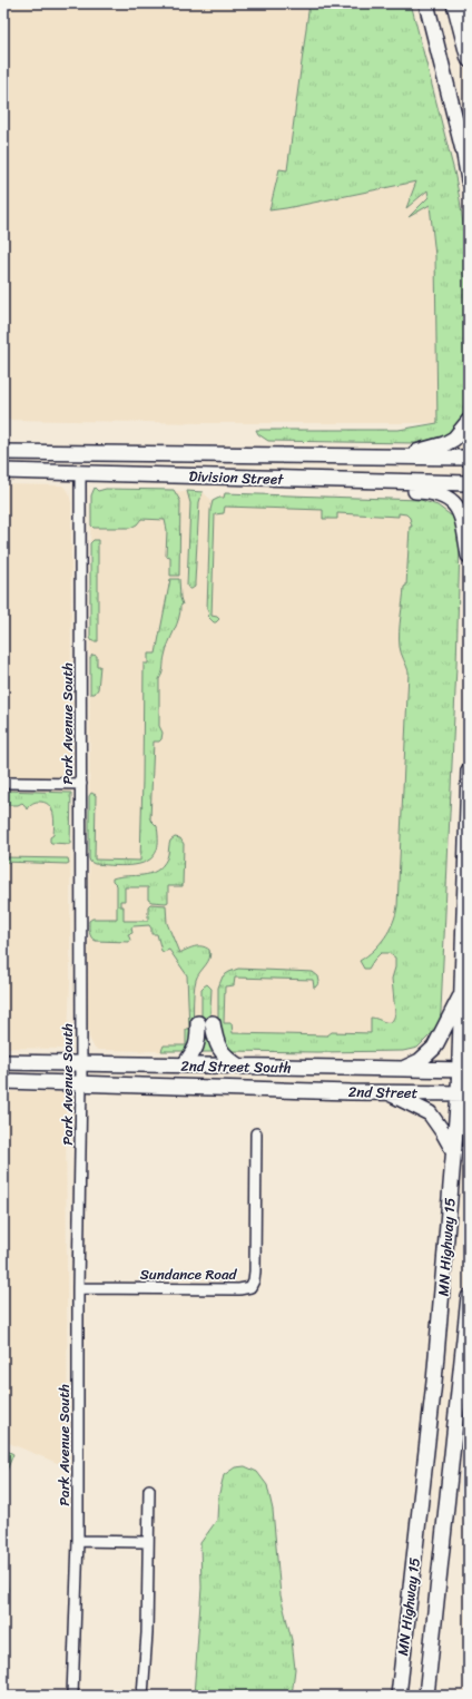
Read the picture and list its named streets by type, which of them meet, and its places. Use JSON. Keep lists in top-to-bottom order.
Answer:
{
  "streets": {
    "highway": [
      "Division Street",
      "2nd Street South",
      "2nd Street",
      "MN Highway 15"
    ],
    "street": ["Park Avenue South", "Sundance Road"]
  },
  "crossings": [
    ["Division Street", "Park Avenue South"],
    ["Park Avenue South", "2nd Street South"],
    ["Park Avenue South", "Sundance Road"],
    ["2nd Street South", "2nd Street"],
    ["2nd Street South", "MN Highway 15"],
    ["2nd Street", "MN Highway 15"]
  ]
}
